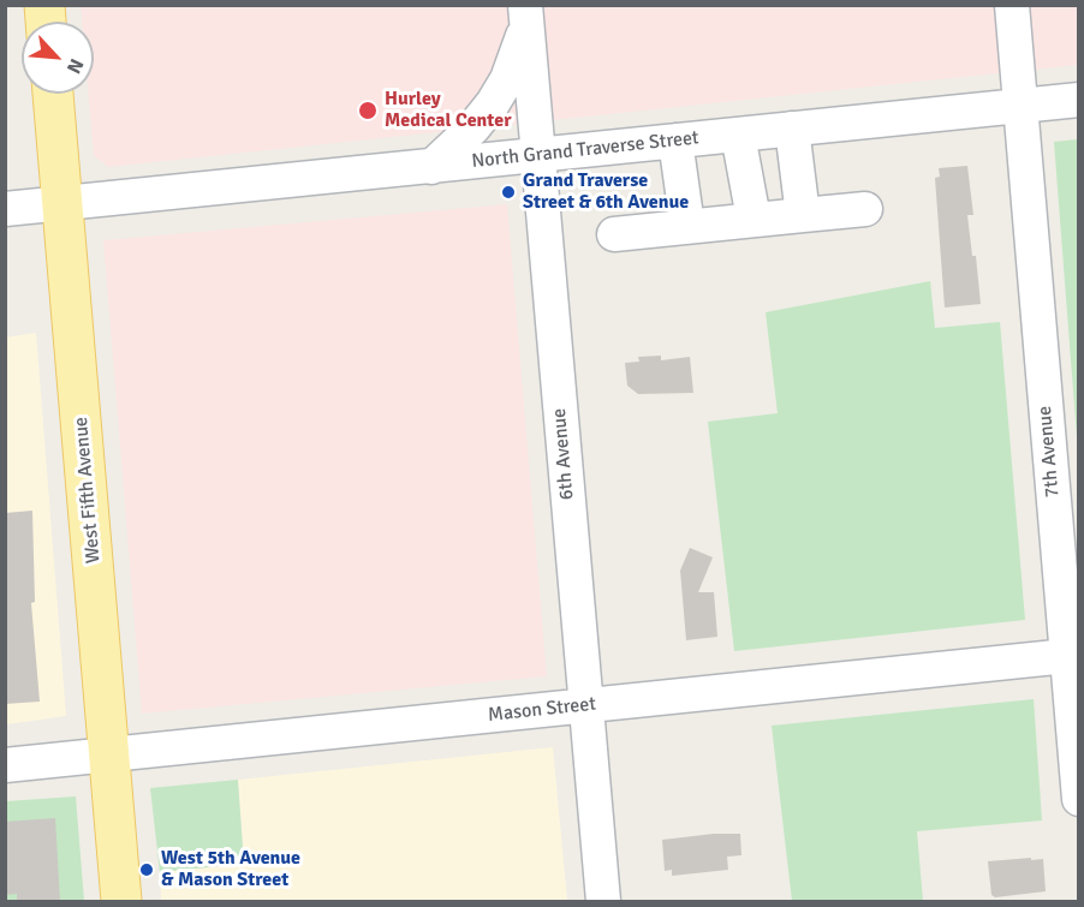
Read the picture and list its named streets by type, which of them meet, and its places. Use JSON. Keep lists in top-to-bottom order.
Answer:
{
  "streets": {
    "main road": ["West Fifth Avenue"],
    "street": [
      "North Grand Traverse Street",
      "7th Avenue",
      "6th Avenue",
      "Mason Street"
    ]
  },
  "crossings": [
    ["North Grand Traverse Street", "7th Avenue"],
    ["North Grand Traverse Street", "6th Avenue"],
    ["North Grand Traverse Street", "West Fifth Avenue"],
    ["7th Avenue", "Mason Street"],
    ["6th Avenue", "Mason Street"],
    ["West Fifth Avenue", "Mason Street"]
  ],
  "places": ["Hurley Medical Center", "Grand Traverse Street & 6th Avenue", "West 5th Avenue & Mason Street"],
  "north": "bottom right"
}
